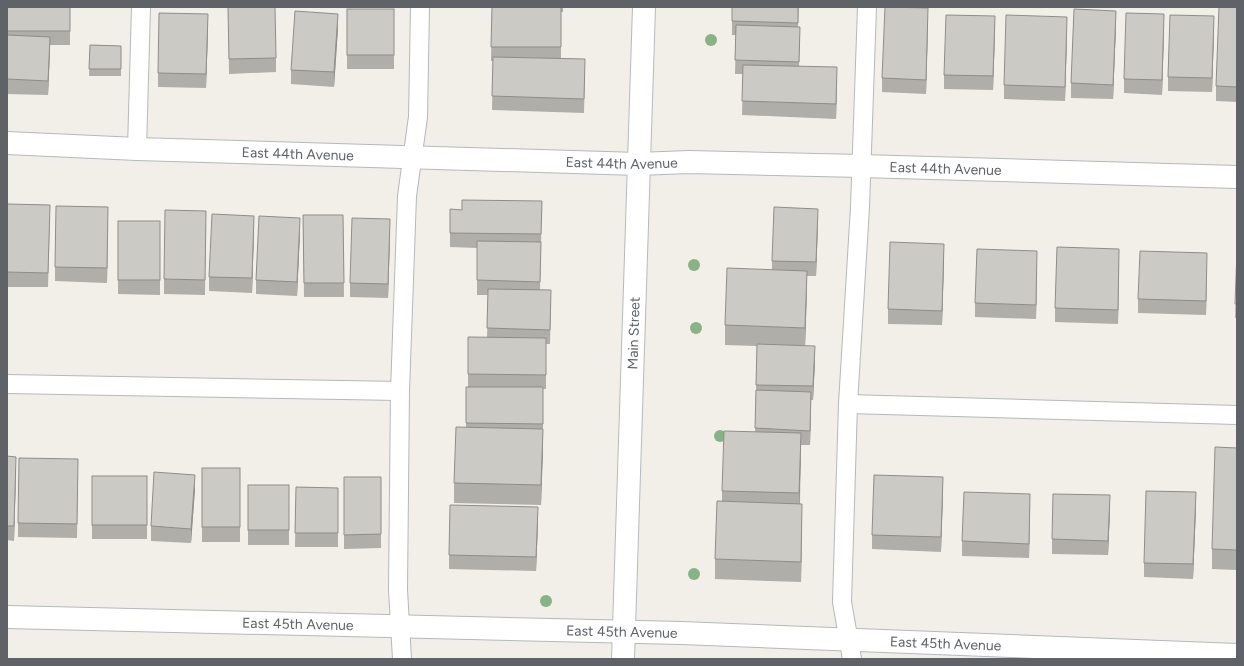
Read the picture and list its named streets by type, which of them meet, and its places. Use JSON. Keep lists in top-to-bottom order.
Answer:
{
  "streets": {
    "street": ["East 44th Avenue", "Main Street", "East 45th Avenue"]
  },
  "crossings": [
    ["East 44th Avenue", "Main Street"],
    ["Main Street", "East 45th Avenue"]
  ]
}
